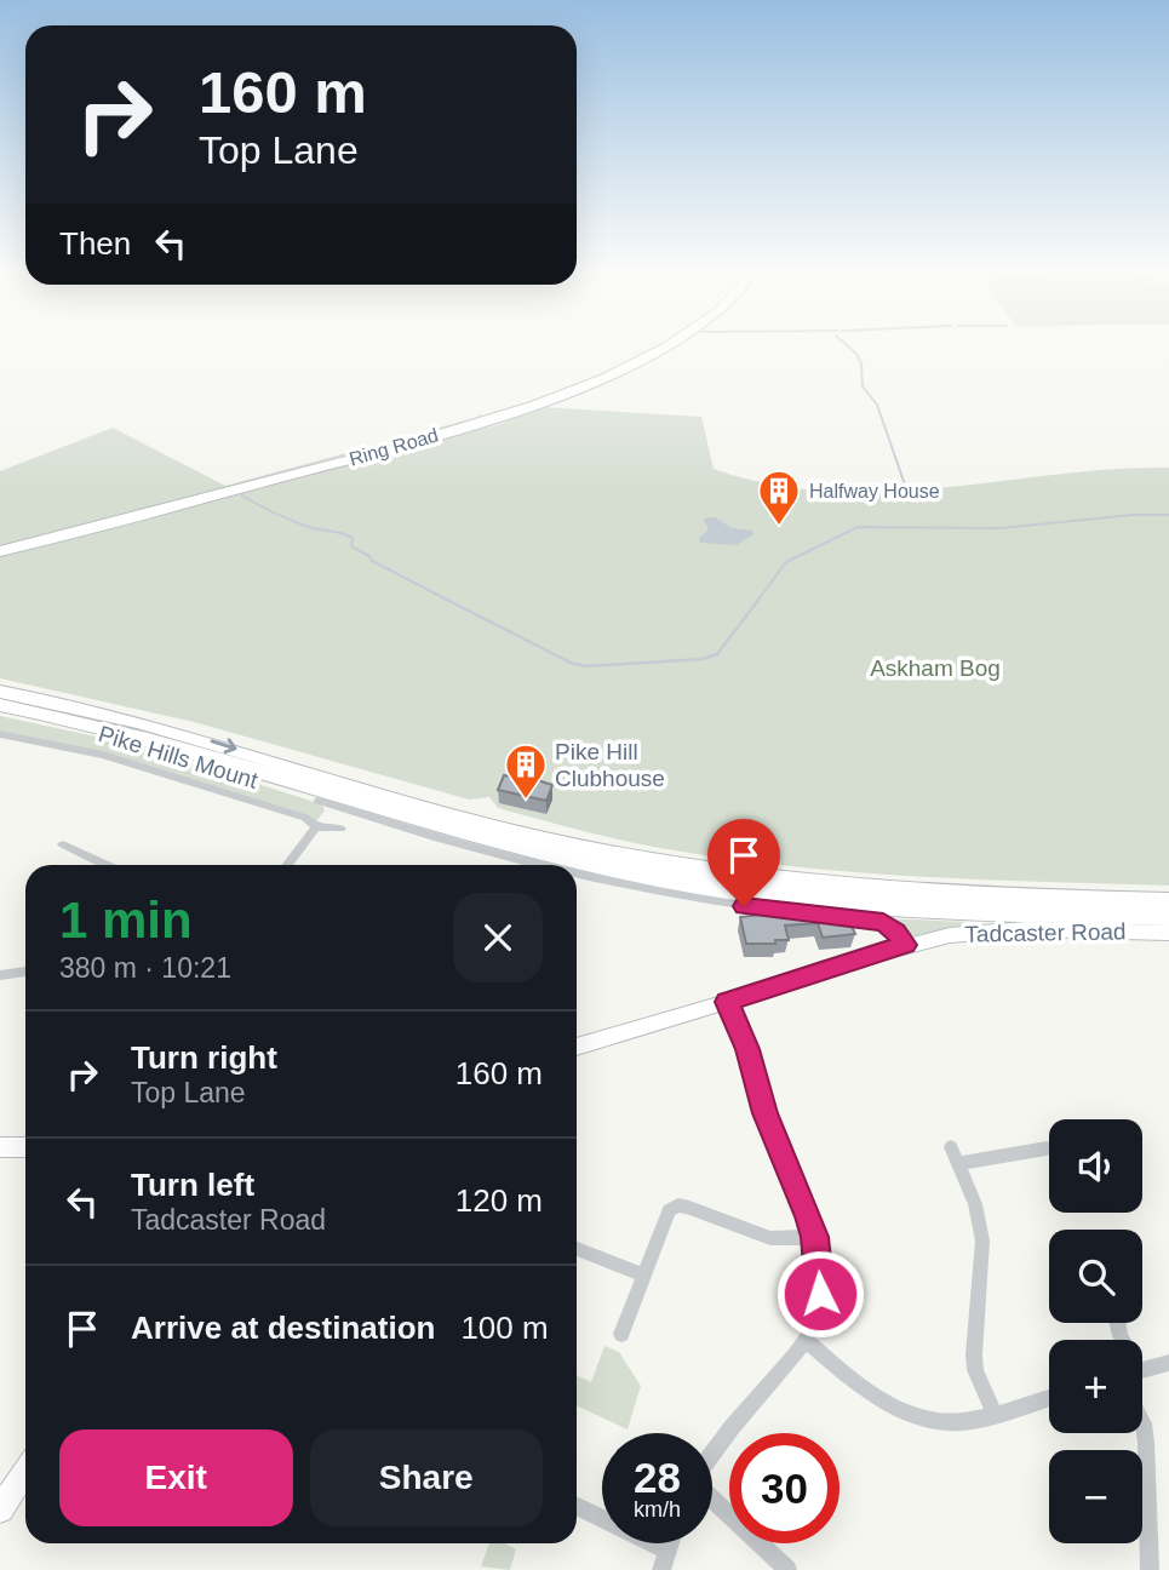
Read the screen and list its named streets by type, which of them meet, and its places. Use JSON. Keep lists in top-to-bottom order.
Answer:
{
  "streets": {
    "highway": ["Ring Road"],
    "street": ["Pike Hills Mount", "Tadcaster Road"]
  },
  "parks": ["Askham Bog"],
  "places": {
    "building": ["Halfway House", "Pike Hill Clubhouse"]
  },
  "page": {
    "turn": ["160 m", "Top Lane"],
    "then": "Then",
    "heading": ["1 min", "380 m · 10:21"],
    "list": [
      {
        "name": "Turn right",
        "note": "Top Lane",
        "value": "160 m"
      },
      {
        "name": "Turn left",
        "note": "Tadcaster Road",
        "value": "120 m"
      },
      {
        "name": "Arrive at destination",
        "value": "100 m"
      }
    ],
    "map_buttons": ["+", "−"],
    "buttons": ["Exit", "Share"],
    "speed": "28 km/h",
    "limit": "30"
  }
}
